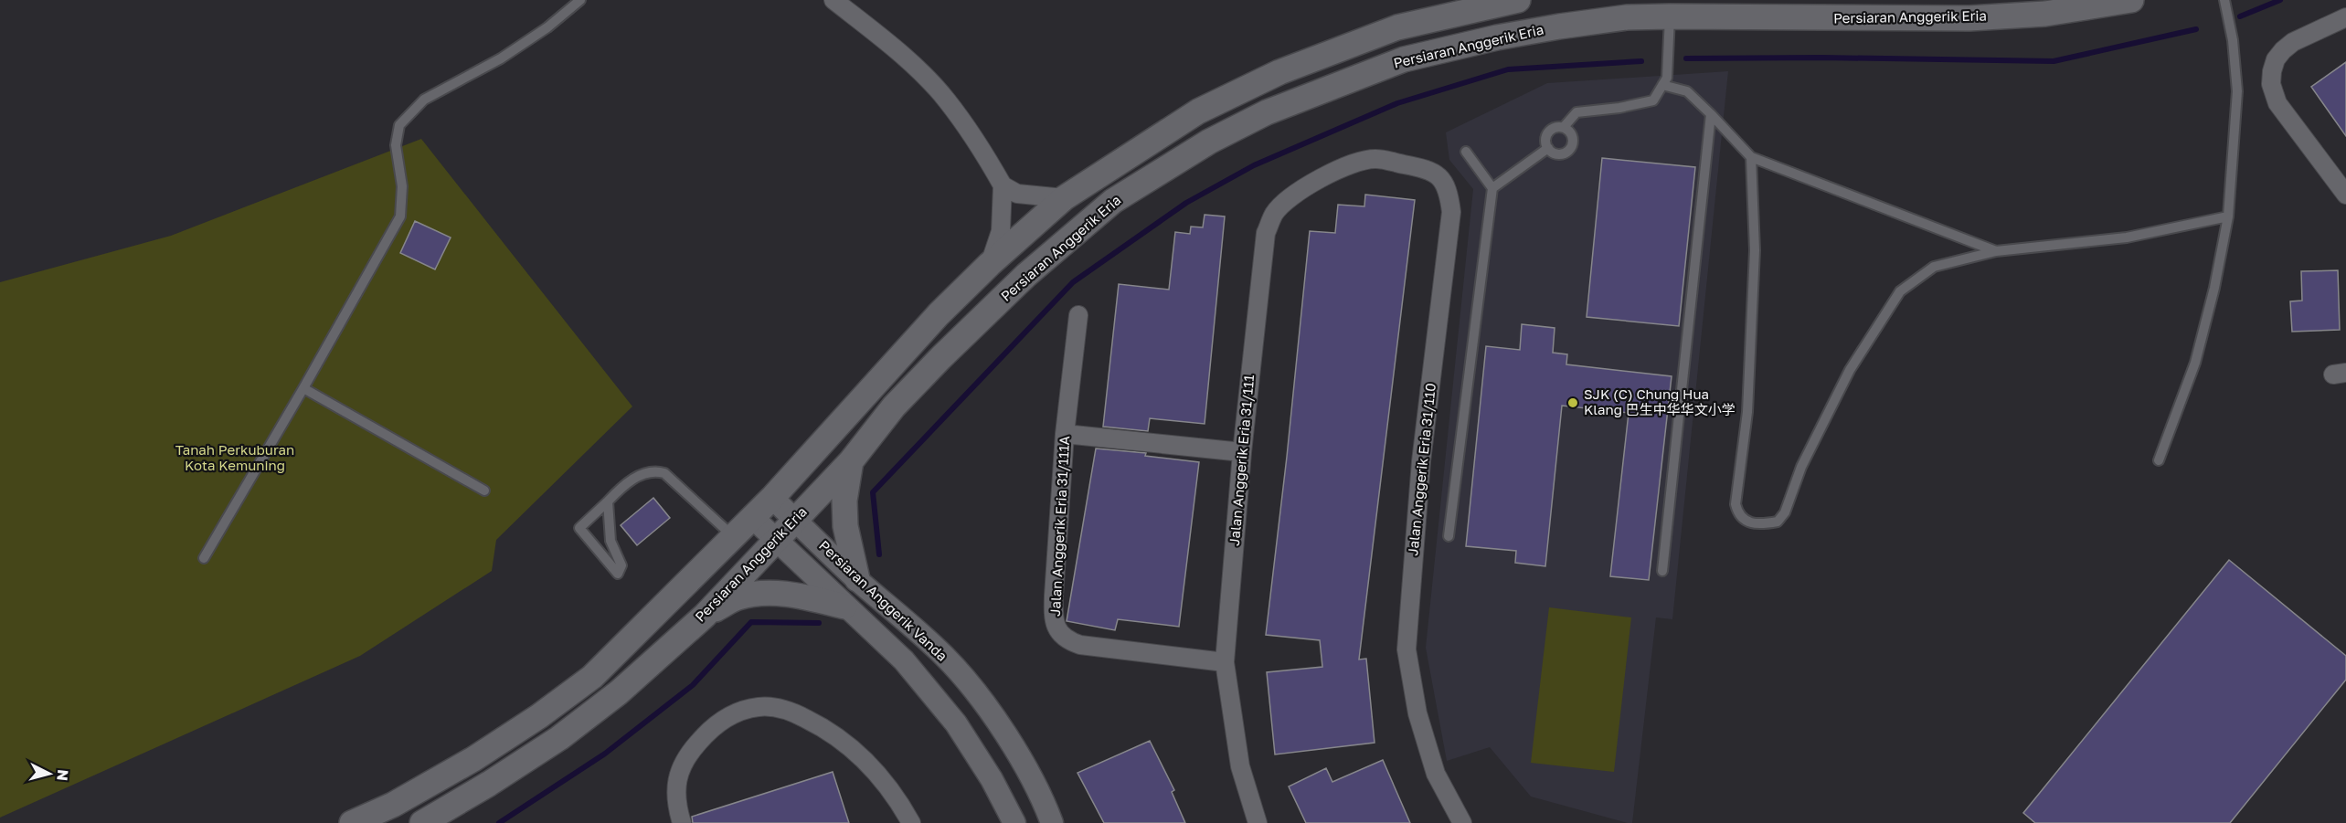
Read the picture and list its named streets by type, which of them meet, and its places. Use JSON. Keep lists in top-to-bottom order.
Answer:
{
  "streets": {
    "main road": ["Persiaran Anggerik Eria"],
    "street": [
      "Jalan Anggerik Eria 31/111",
      "Jalan Anggerik Eria 31/110",
      "Jalan Anggerik Eria 31/111A",
      "Persiaran Anggerik Vanda"
    ]
  },
  "crossings": [
    ["Persiaran Anggerik Eria", "Persiaran Anggerik Vanda"],
    ["Jalan Anggerik Eria 31/111", "Jalan Anggerik Eria 31/110"],
    ["Jalan Anggerik Eria 31/111", "Jalan Anggerik Eria 31/111A"]
  ],
  "parks": ["Tanah Perkuburan Kota Kemuning"],
  "places": ["SJK (C) Chung Hua Klang 巴生中华华文小学"],
  "north": "right"
}
